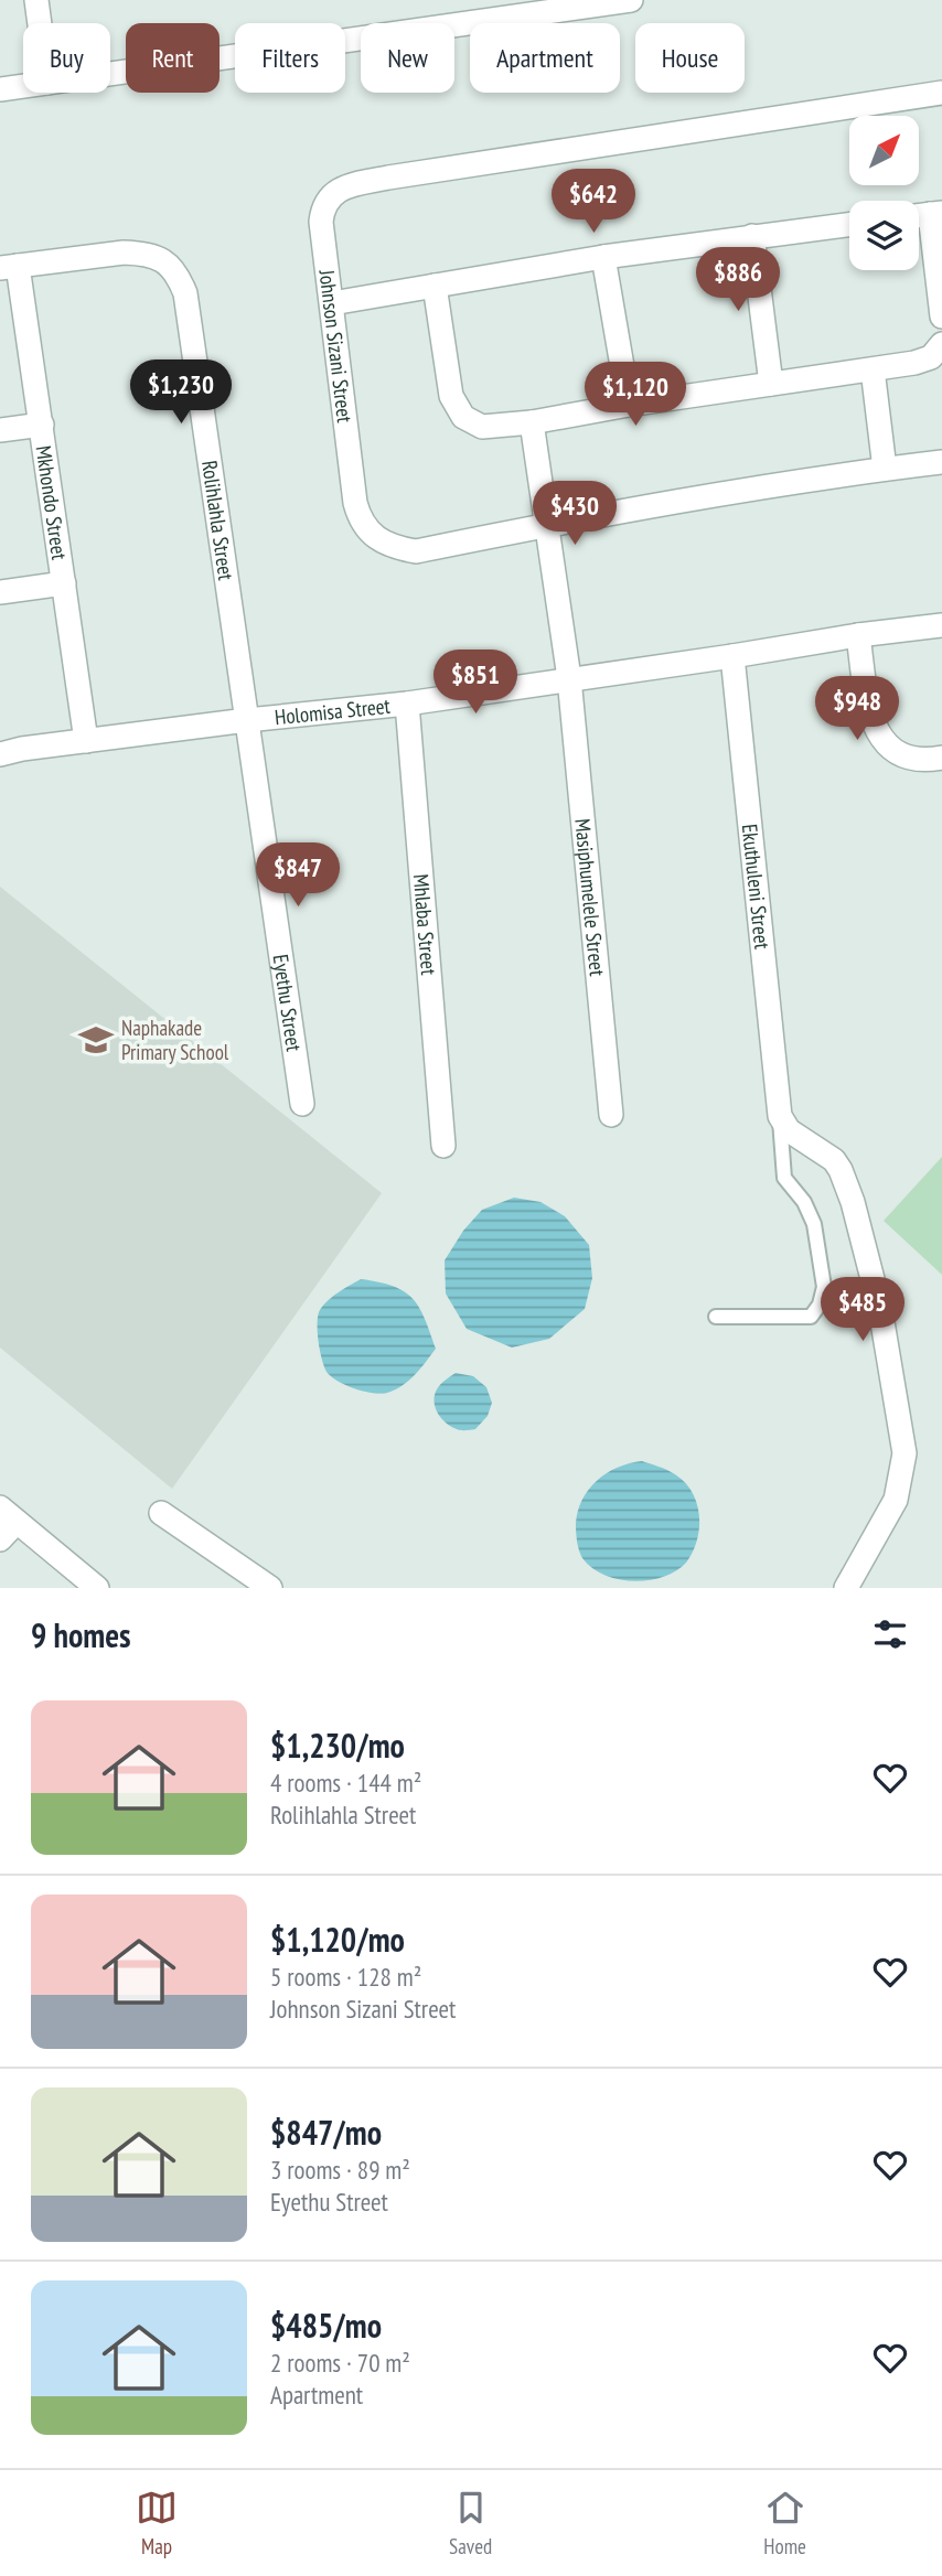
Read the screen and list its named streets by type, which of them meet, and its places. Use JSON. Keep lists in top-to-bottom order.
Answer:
{
  "streets": {
    "street": [
      "Johnson Sizani Street",
      "Mkhondo Street",
      "Rolihlahla Street",
      "Holomisa Street",
      "Ekuthuleni Street",
      "Masiphumelele Street",
      "Mhlaba Street",
      "Eyethu Street"
    ]
  },
  "crossings": [
    ["Johnson Sizani Street", "Masiphumelele Street"],
    ["Mkhondo Street", "Rolihlahla Street"],
    ["Mkhondo Street", "Holomisa Street"],
    ["Rolihlahla Street", "Holomisa Street"],
    ["Rolihlahla Street", "Eyethu Street"],
    ["Holomisa Street", "Ekuthuleni Street"],
    ["Holomisa Street", "Masiphumelele Street"],
    ["Holomisa Street", "Mhlaba Street"],
    ["Holomisa Street", "Eyethu Street"]
  ],
  "places": {
    "school or university": ["Naphakade Primary School"]
  },
  "north": "top right",
  "page": {
    "chip": [
      "Buy",
      "Rent",
      "Filters",
      "New",
      "Apartment",
      "House"
    ],
    "price": [
      "$642",
      "$886",
      "$1,230",
      "$1,120",
      "$430",
      "$851",
      "$948",
      "$847",
      "$485"
    ],
    "heading": "9 homes",
    "list": [
      {
        "name": "$1,230/mo",
        "note": "4 rooms · 144 m² · Rolihlahla Street"
      },
      {
        "name": "$1,120/mo",
        "note": "5 rooms · 128 m² · Johnson Sizani Street"
      },
      {
        "name": "$847/mo",
        "note": "3 rooms · 89 m² · Eyethu Street"
      },
      {
        "name": "$485/mo",
        "note": "2 rooms · 70 m² · Apartment"
      }
    ],
    "tabs": ["Map", "Saved", "Home"]
  }
}
